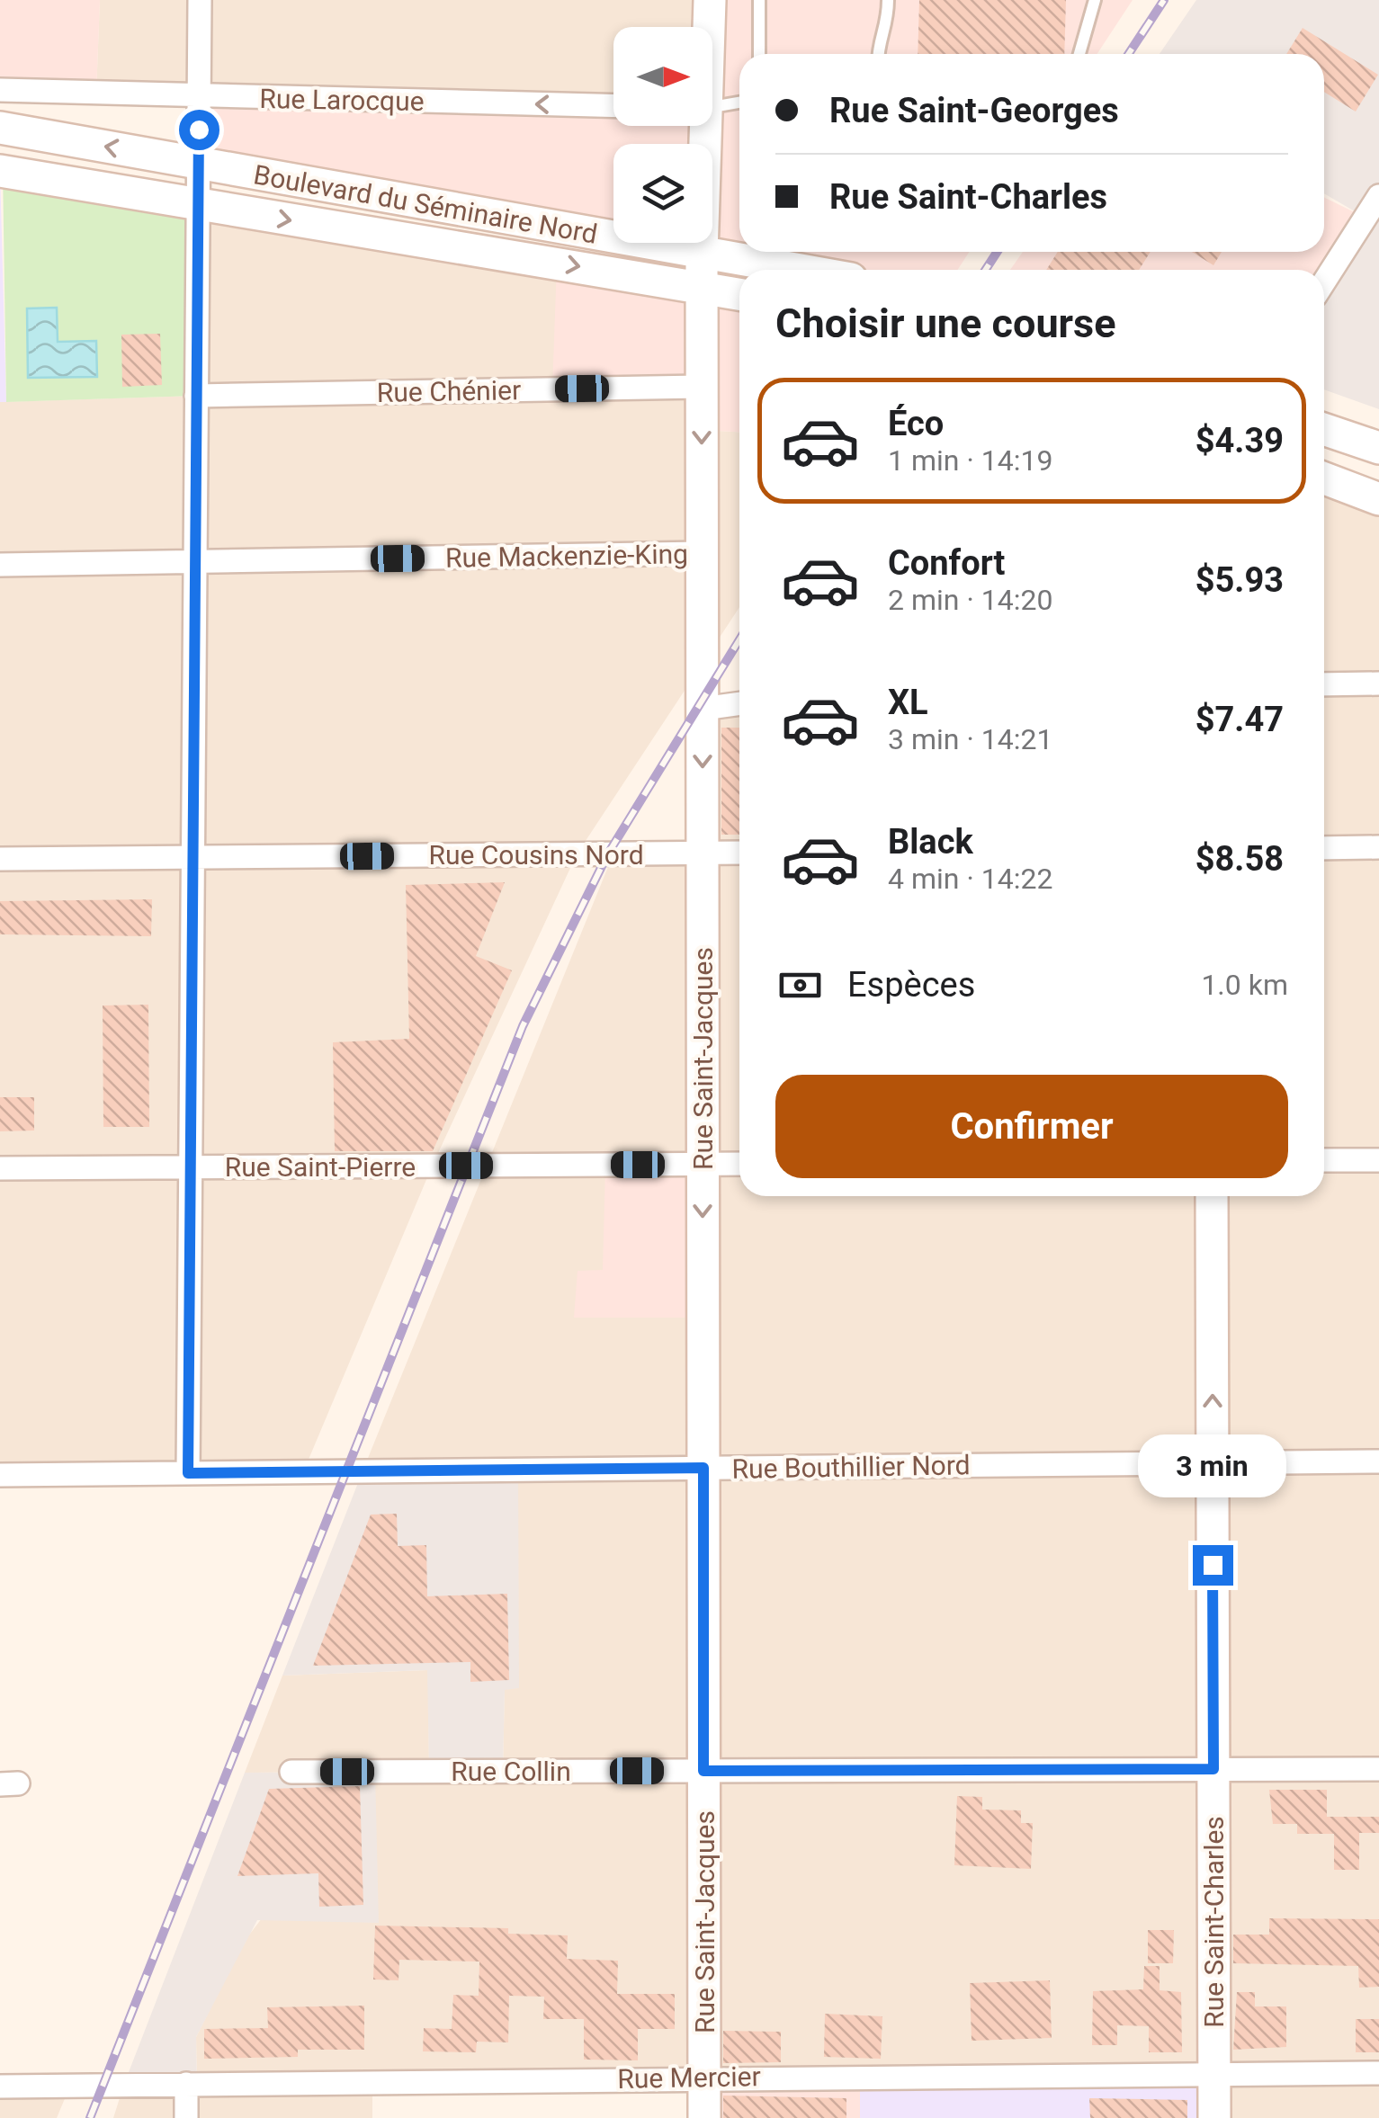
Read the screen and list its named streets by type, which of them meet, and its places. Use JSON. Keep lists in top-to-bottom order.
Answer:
{
  "streets": {
    "street": [
      "Rue Larocque",
      "Boulevard du Séminaire Nord",
      "Rue Chénier",
      "Rue Mackenzie-King",
      "Rue Cousins Nord",
      "Rue Saint-Jacques",
      "Rue Saint-Pierre",
      "Rue Bouthillier Nord",
      "Rue Collin",
      "Rue Saint-Charles",
      "Rue Mercier"
    ]
  },
  "crossings": [
    ["Boulevard du Séminaire Nord", "Rue Saint-Jacques"],
    ["Rue Chénier", "Rue Saint-Jacques"],
    ["Rue Mackenzie-King", "Rue Saint-Jacques"],
    ["Rue Cousins Nord", "Rue Saint-Jacques"],
    ["Rue Saint-Jacques", "Rue Saint-Pierre"],
    ["Rue Saint-Jacques", "Rue Bouthillier Nord"],
    ["Rue Saint-Jacques", "Rue Collin"],
    ["Rue Saint-Jacques", "Rue Mercier"],
    ["Rue Bouthillier Nord", "Rue Saint-Charles"],
    ["Rue Collin", "Rue Saint-Charles"],
    ["Rue Saint-Charles", "Rue Mercier"]
  ],
  "one_way": ["Rue Larocque"],
  "north": "right",
  "page": {
    "banner": ["Rue Saint-Georges", "Rue Saint-Charles"],
    "heading": "Choisir une course",
    "list": [
      {
        "name": "Éco",
        "note": "1 min · 14:19",
        "value": "$4.39"
      },
      {
        "name": "Confort",
        "note": "2 min · 14:20",
        "value": "$5.93"
      },
      {
        "name": "XL",
        "note": "3 min · 14:21",
        "value": "$7.47"
      },
      {
        "name": "Black",
        "note": "4 min · 14:22",
        "value": "$8.58"
      }
    ],
    "pay": ["Espèces", "1.0 km"],
    "buttons": "Confirmer",
    "bubble": "3 min"
  }
}
